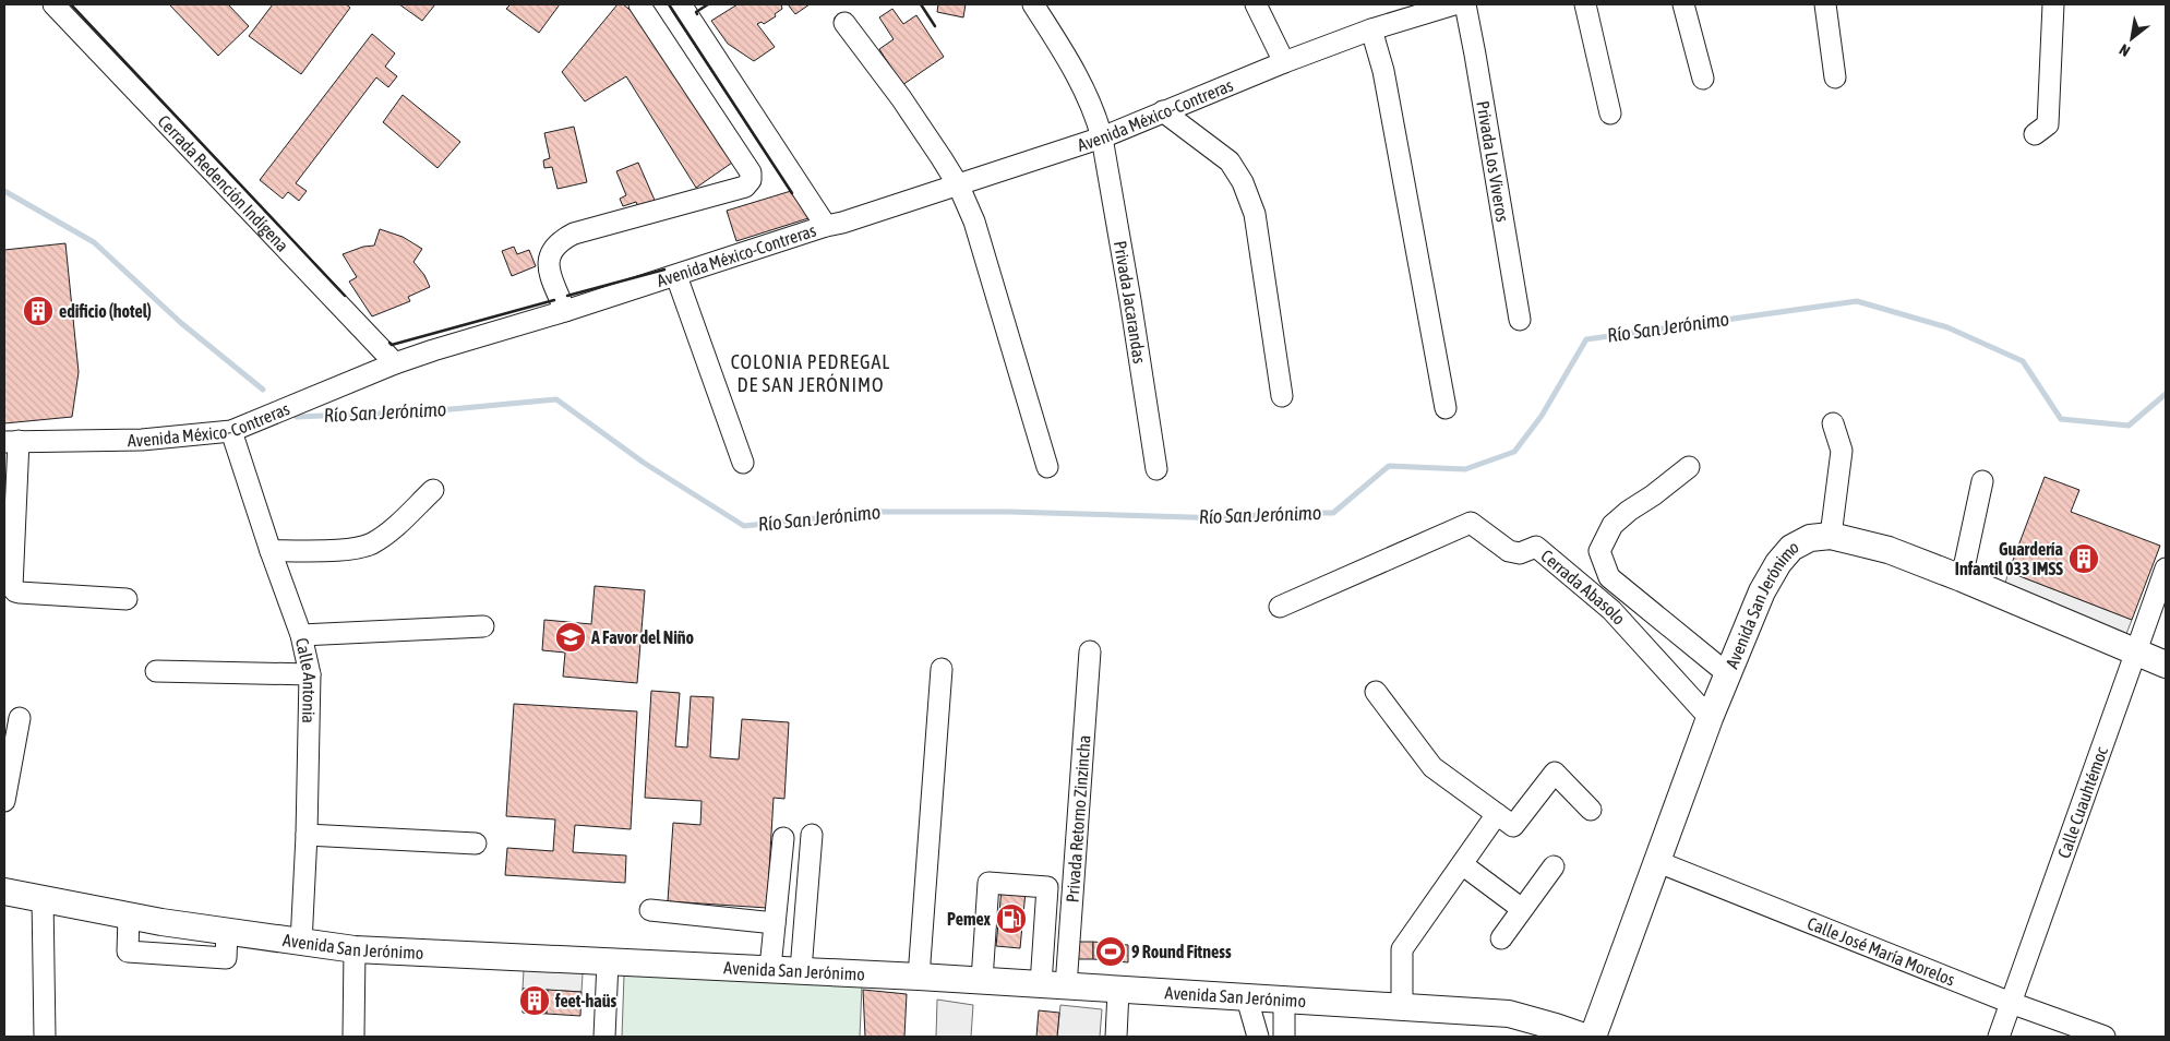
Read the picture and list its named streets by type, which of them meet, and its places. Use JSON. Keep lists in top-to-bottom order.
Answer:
{
  "streets": {
    "main road": ["Avenida San Jerónimo"],
    "street": [
      "Avenida México-Contreras",
      "Privada Los Viveros",
      "Cerrada Redención Indígena",
      "Privada Jacarandas",
      "Cerrada Abasolo",
      "Calle Antonia",
      "Calle Cuauhtémoc",
      "Privada Retorno Zinzincha",
      "Calle José María Morelos"
    ]
  },
  "crossings": [
    ["Avenida México-Contreras", "Cerrada Redención Indígena"],
    ["Avenida México-Contreras", "Privada Jacarandas"],
    ["Avenida México-Contreras", "Calle Antonia"],
    ["Cerrada Abasolo", "Avenida San Jerónimo"],
    ["Avenida San Jerónimo", "Calle Antonia"],
    ["Avenida San Jerónimo", "Calle Cuauhtémoc"],
    ["Avenida San Jerónimo", "Privada Retorno Zinzincha"],
    ["Avenida San Jerónimo", "Calle José María Morelos"],
    ["Calle Cuauhtémoc", "Calle José María Morelos"]
  ],
  "districts": ["COLONIA PEDREGAL DE SAN JERÓNIMO"],
  "water": ["Río San Jerónimo"],
  "places": {
    "building": ["edificio (hotel)", "Guardería Infantil 033 IMSS", "feet-haüs"],
    "school or university": ["A Favor del Niño"],
    "fuel station": ["Pemex"],
    "sports": ["9 Round Fitness"]
  },
  "north": "bottom left"
}
